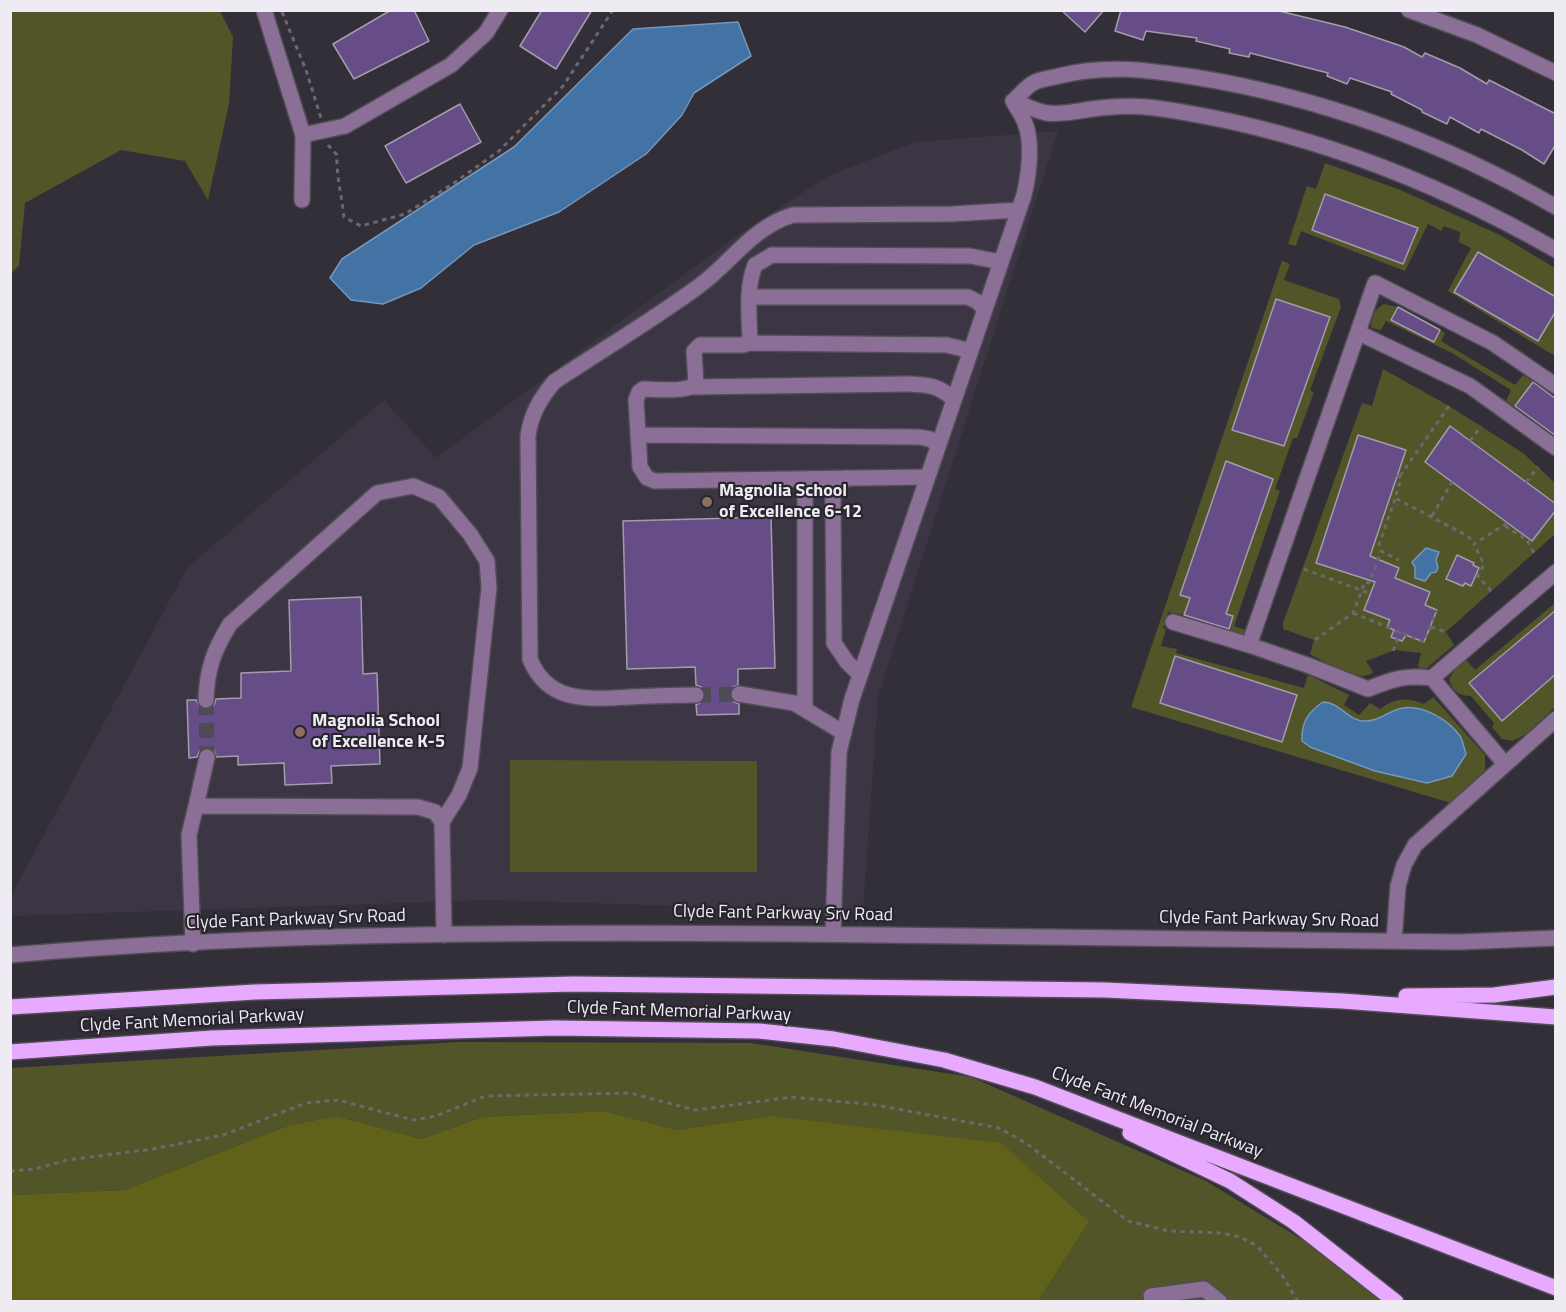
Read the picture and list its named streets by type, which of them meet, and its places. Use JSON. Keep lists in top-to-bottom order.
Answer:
{
  "streets": {
    "main road": ["Clyde Fant Memorial Parkway"],
    "street": ["Clyde Fant Parkway Srv Road"]
  },
  "places": ["Magnolia School of Excellence 6-12", "Magnolia School of Excellence K-5"]
}
